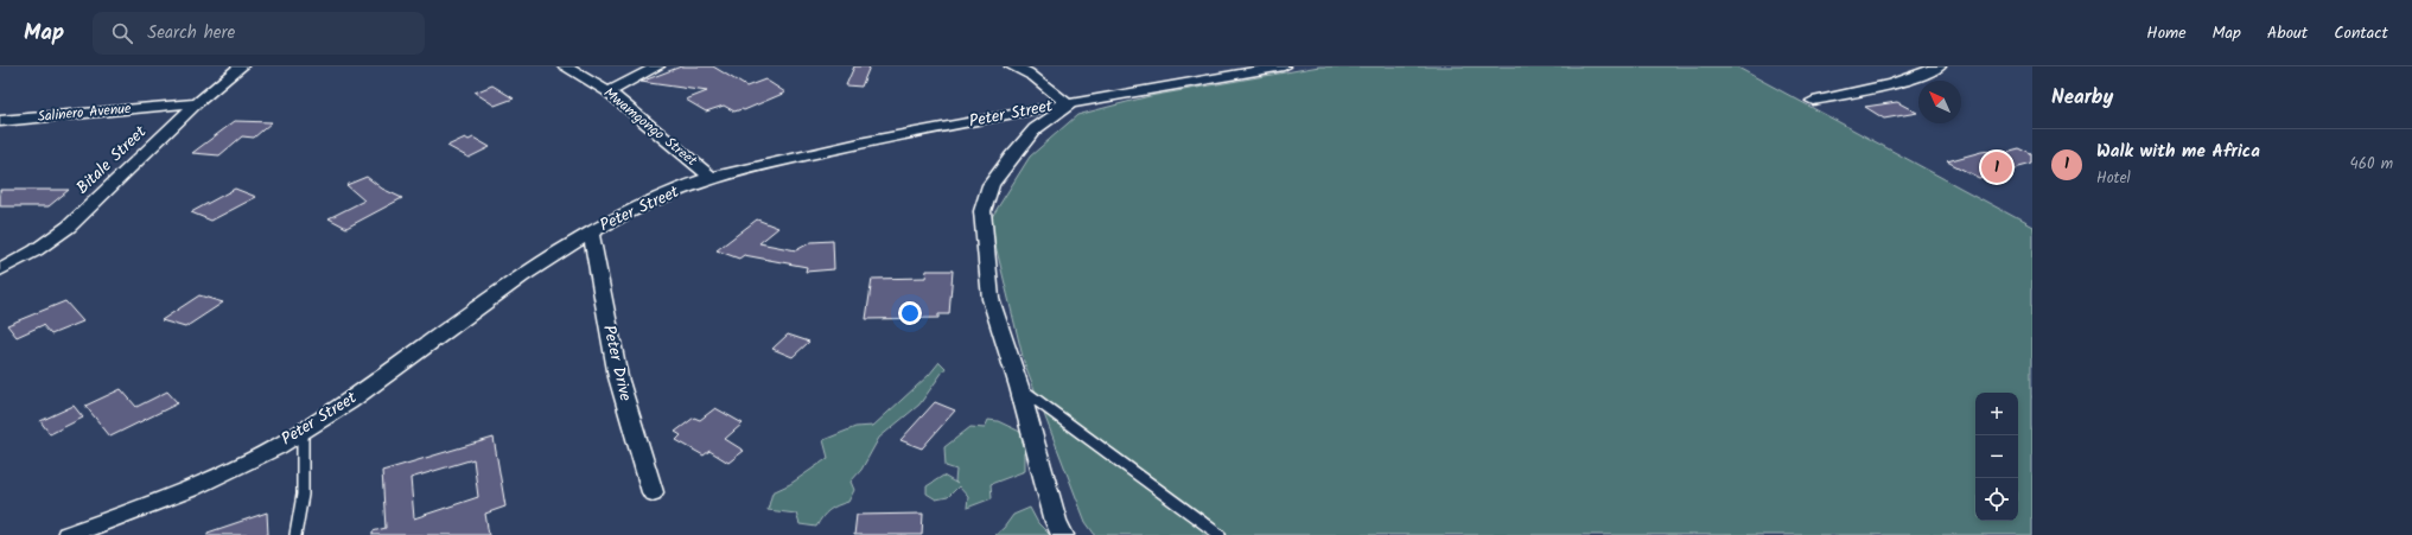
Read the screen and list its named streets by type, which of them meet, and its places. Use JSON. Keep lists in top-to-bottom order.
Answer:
{
  "streets": {
    "street": [
      "Salinero Avenue",
      "Peter Street",
      "Mwamgongo Street",
      "Bitale Street",
      "Peter Drive"
    ]
  },
  "crossings": [
    ["Salinero Avenue", "Bitale Street"],
    ["Peter Street", "Mwamgongo Street"],
    ["Peter Street", "Peter Drive"]
  ],
  "north": "top left",
  "page": {
    "header": "Map",
    "search": "Search here",
    "nav": [
      "Home",
      "Map",
      "About",
      "Contact"
    ],
    "heading": "Nearby",
    "list": [
      {
        "mark": "1",
        "name": "Walk with me Africa",
        "note": "Hotel",
        "value": "460 m"
      }
    ],
    "pins": "1",
    "map_buttons": ["+", "−"]
  }
}
